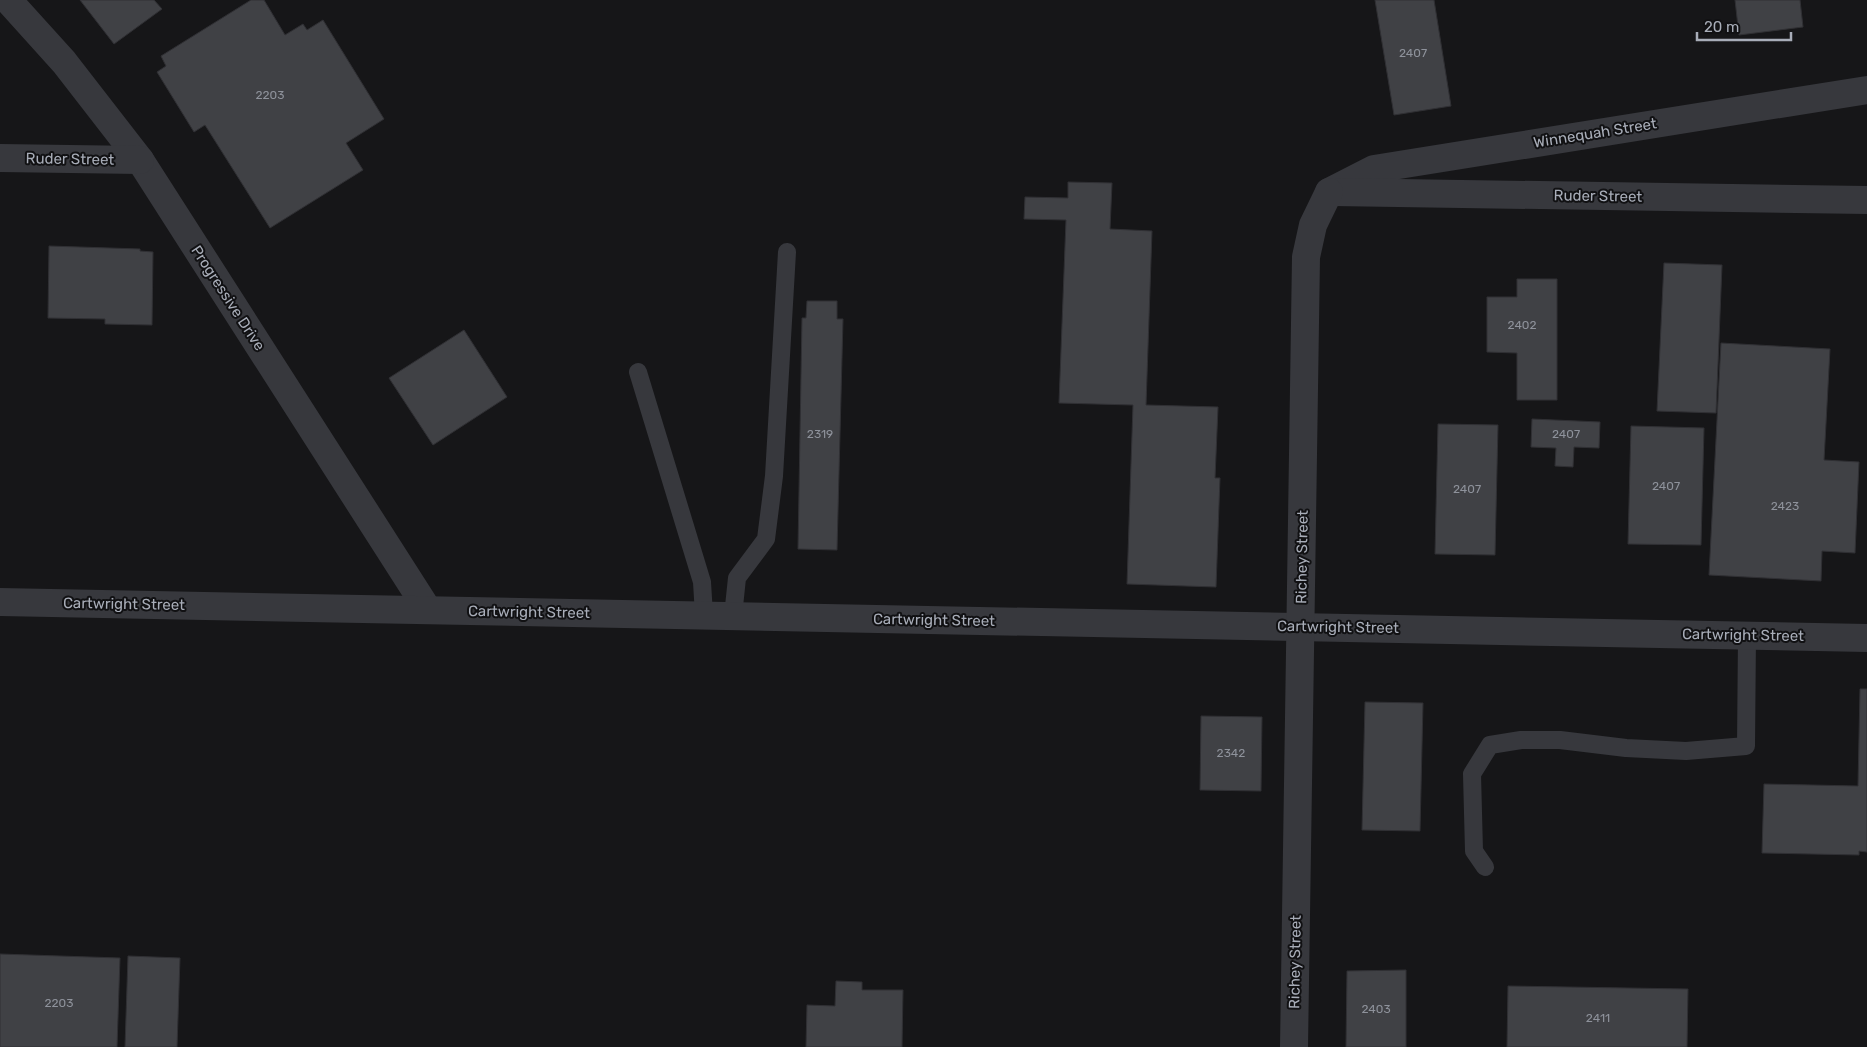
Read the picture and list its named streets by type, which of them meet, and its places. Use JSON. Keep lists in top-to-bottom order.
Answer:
{
  "streets": {
    "street": [
      "Winnequah Street",
      "Ruder Street",
      "Progressive Drive",
      "Richey Street",
      "Cartwright Street"
    ]
  },
  "crossings": [
    ["Winnequah Street", "Ruder Street"],
    ["Winnequah Street", "Richey Street"],
    ["Ruder Street", "Progressive Drive"],
    ["Ruder Street", "Richey Street"],
    ["Progressive Drive", "Cartwright Street"],
    ["Richey Street", "Cartwright Street"]
  ],
  "house_numbers": [
    "2407",
    "2203",
    "2402",
    "2319",
    "2407",
    "2407",
    "2407",
    "2423",
    "2342",
    "2203",
    "2403",
    "2411"
  ],
  "scale_bar": "20 m"
}
